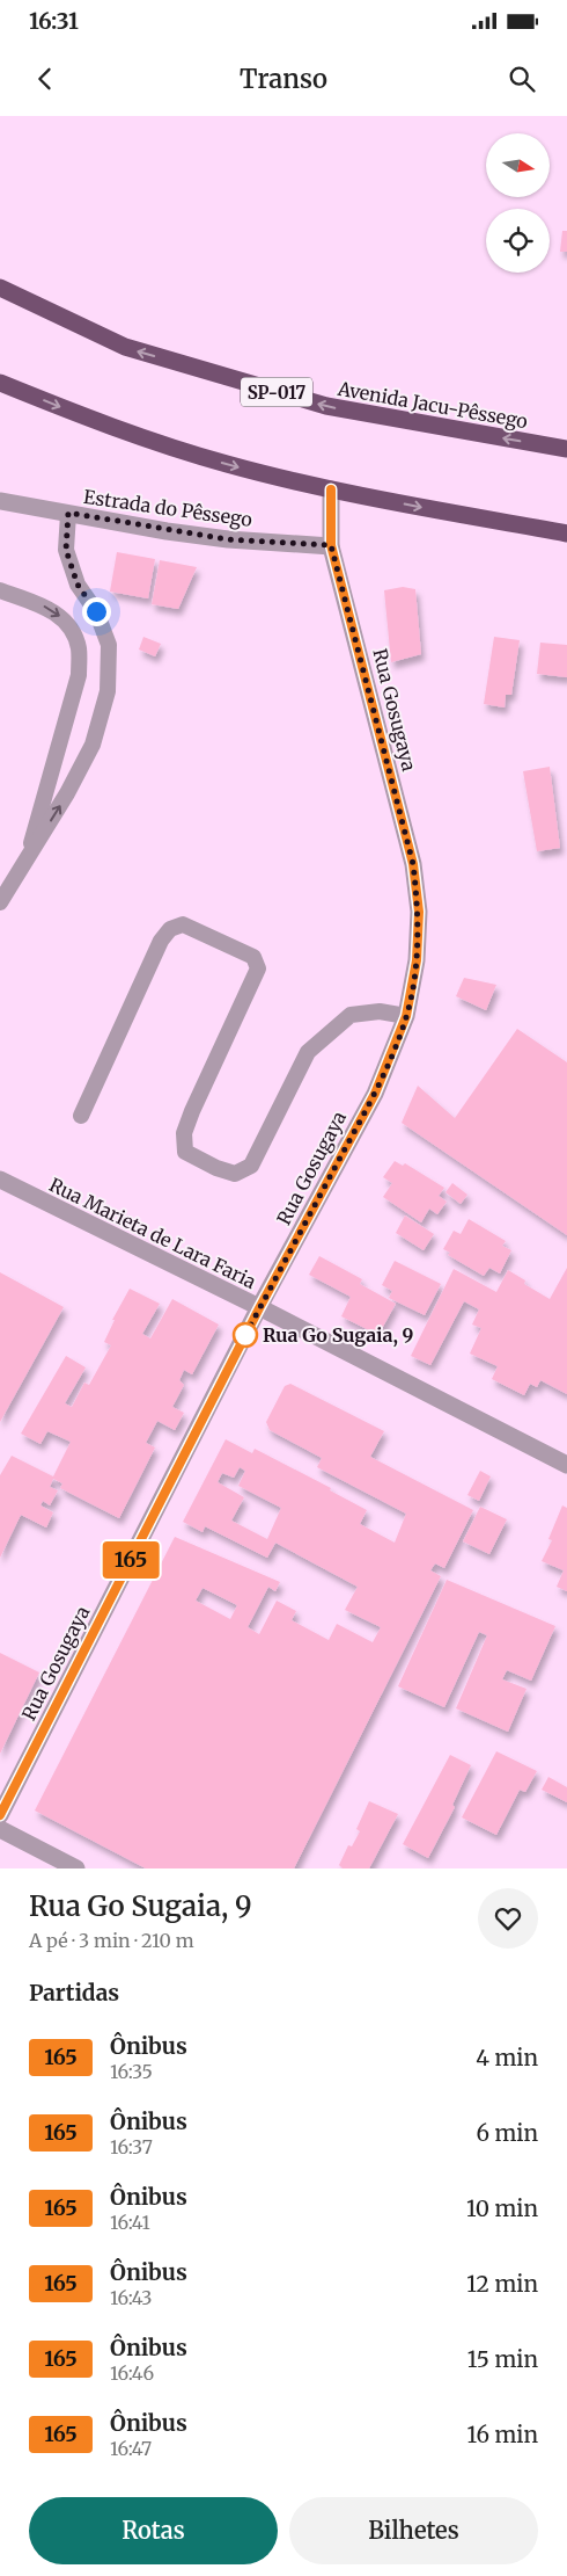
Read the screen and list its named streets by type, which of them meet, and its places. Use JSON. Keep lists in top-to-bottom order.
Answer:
{
  "streets": {
    "highway": ["SP-017", "Avenida Jacu-Pêssego"],
    "street": ["Estrada do Pêssego", "Rua Gosugaya", "Rua Marieta de Lara Faria"]
  },
  "crossings": [
    ["Estrada do Pêssego", "Rua Gosugaya"],
    ["Rua Gosugaya", "Rua Marieta de Lara Faria"]
  ],
  "places": ["Rua Go Sugaia, 9"],
  "lines": ["bus line 165"],
  "north": "right",
  "page": {
    "status": "16:31",
    "header": "Transo",
    "on_map": "165",
    "heading": [
      ["Rua Go Sugaia, 9", "A pé · 3 min · 210 m"],
      "Partidas"
    ],
    "list": [
      {
        "mark": "165",
        "name": "Ônibus",
        "note": "16:35",
        "value": "4 min"
      },
      {
        "mark": "165",
        "name": "Ônibus",
        "note": "16:37",
        "value": "6 min"
      },
      {
        "mark": "165",
        "name": "Ônibus",
        "note": "16:41",
        "value": "10 min"
      },
      {
        "mark": "165",
        "name": "Ônibus",
        "note": "16:43",
        "value": "12 min"
      },
      {
        "mark": "165",
        "name": "Ônibus",
        "note": "16:46",
        "value": "15 min"
      },
      {
        "mark": "165",
        "name": "Ônibus",
        "note": "16:47",
        "value": "16 min"
      }
    ],
    "buttons": ["Rotas", "Bilhetes"]
  }
}
